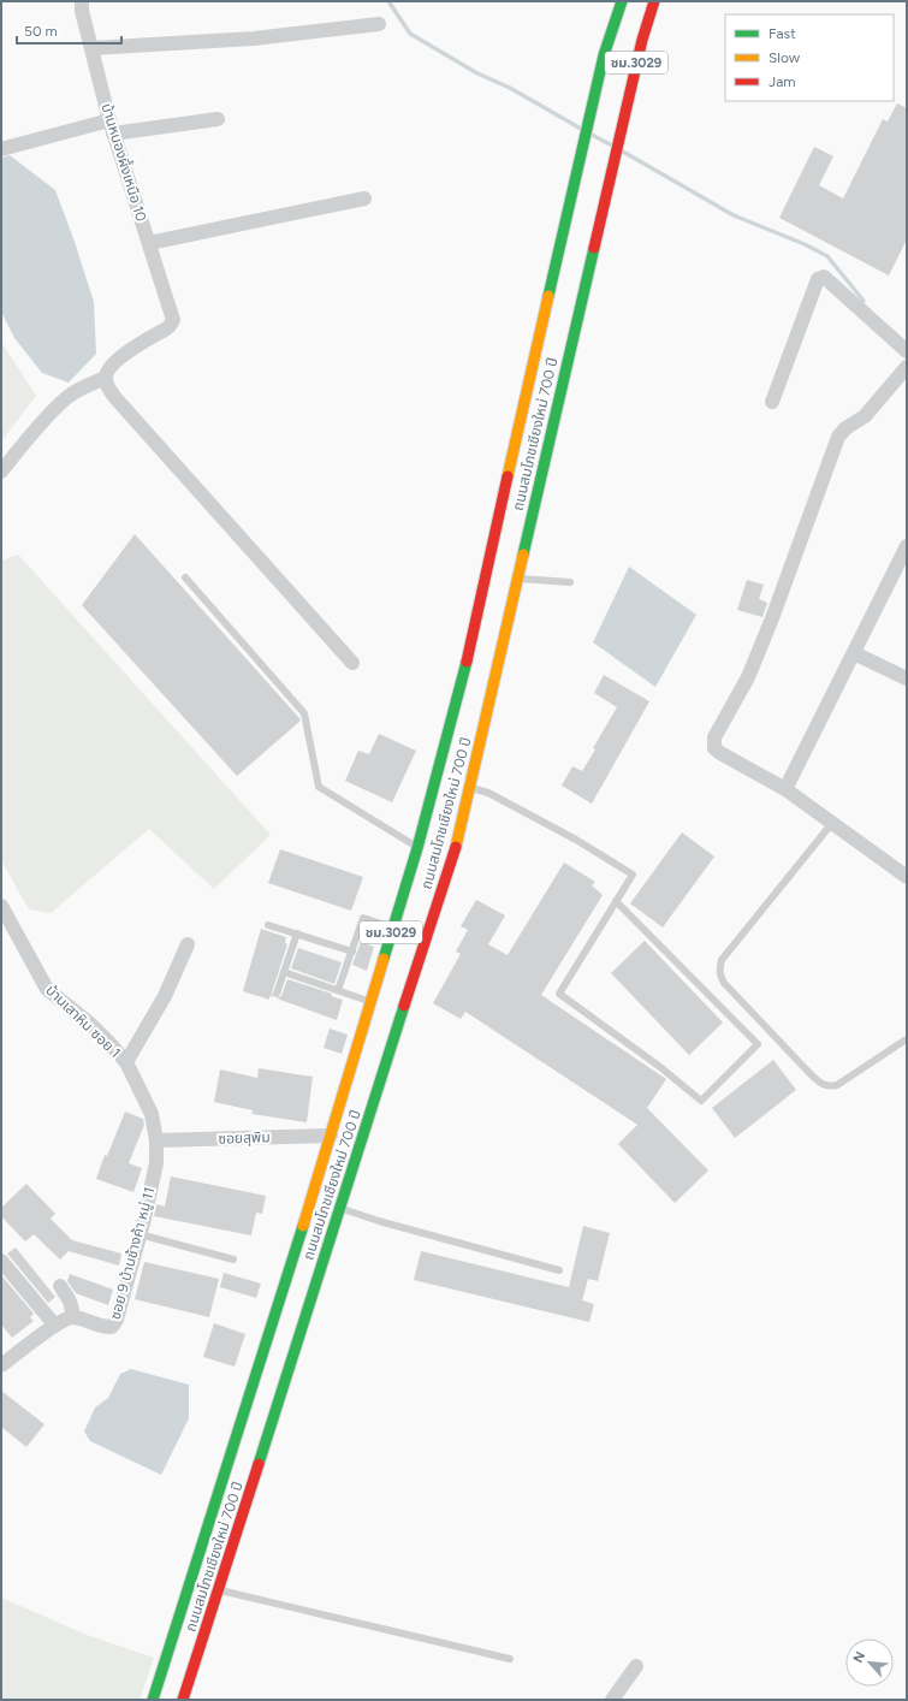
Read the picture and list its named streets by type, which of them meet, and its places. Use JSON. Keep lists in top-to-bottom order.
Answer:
{
  "streets": {
    "main road": ["ชม.3029", "ถนนสมโภชเชียงใหม่ 700 ปี"],
    "street": [
      "บ้านหนองผึ้งเหนือ 10",
      "บ้านเสาหิน ซอย 1",
      "ซอยสุพิม",
      "ซอย 9 บ้านช้างค้า หมู่ 11"
    ]
  },
  "crossings": [
    ["ถนนสมโภชเชียงใหม่ 700 ปี", "ซอยสุพิม"],
    ["บ้านเสาหิน ซอย 1", "ซอยสุพิม"],
    ["บ้านเสาหิน ซอย 1", "ซอย 9 บ้านช้างค้า หมู่ 11"],
    ["ซอยสุพิม", "ซอย 9 บ้านช้างค้า หมู่ 11"]
  ],
  "legend": ["Fast", "Slow", "Jam"],
  "scale_bar": "50 m",
  "north": "top left"
}
